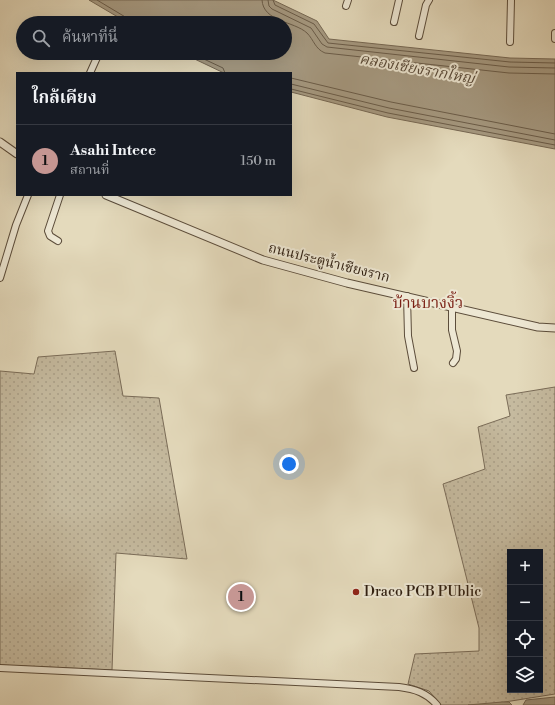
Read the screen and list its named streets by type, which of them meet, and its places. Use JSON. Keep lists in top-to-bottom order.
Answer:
{
  "streets": {
    "street": ["ถนนประตูน้ำเชียงราก"]
  },
  "districts": ["บ้านบางงิ้ว"],
  "water": ["คลองเชียงรากใหญ่"],
  "places": ["Draco PCB PUblic"],
  "page": {
    "search": "ค้นหาที่นี่",
    "heading": "ใกล้เคียง",
    "list": [
      {
        "mark": "1",
        "name": "Asahi Intece",
        "note": "สถานที่",
        "value": "150 m"
      }
    ],
    "map_buttons": ["+", "−"],
    "pins": "1"
  }
}
